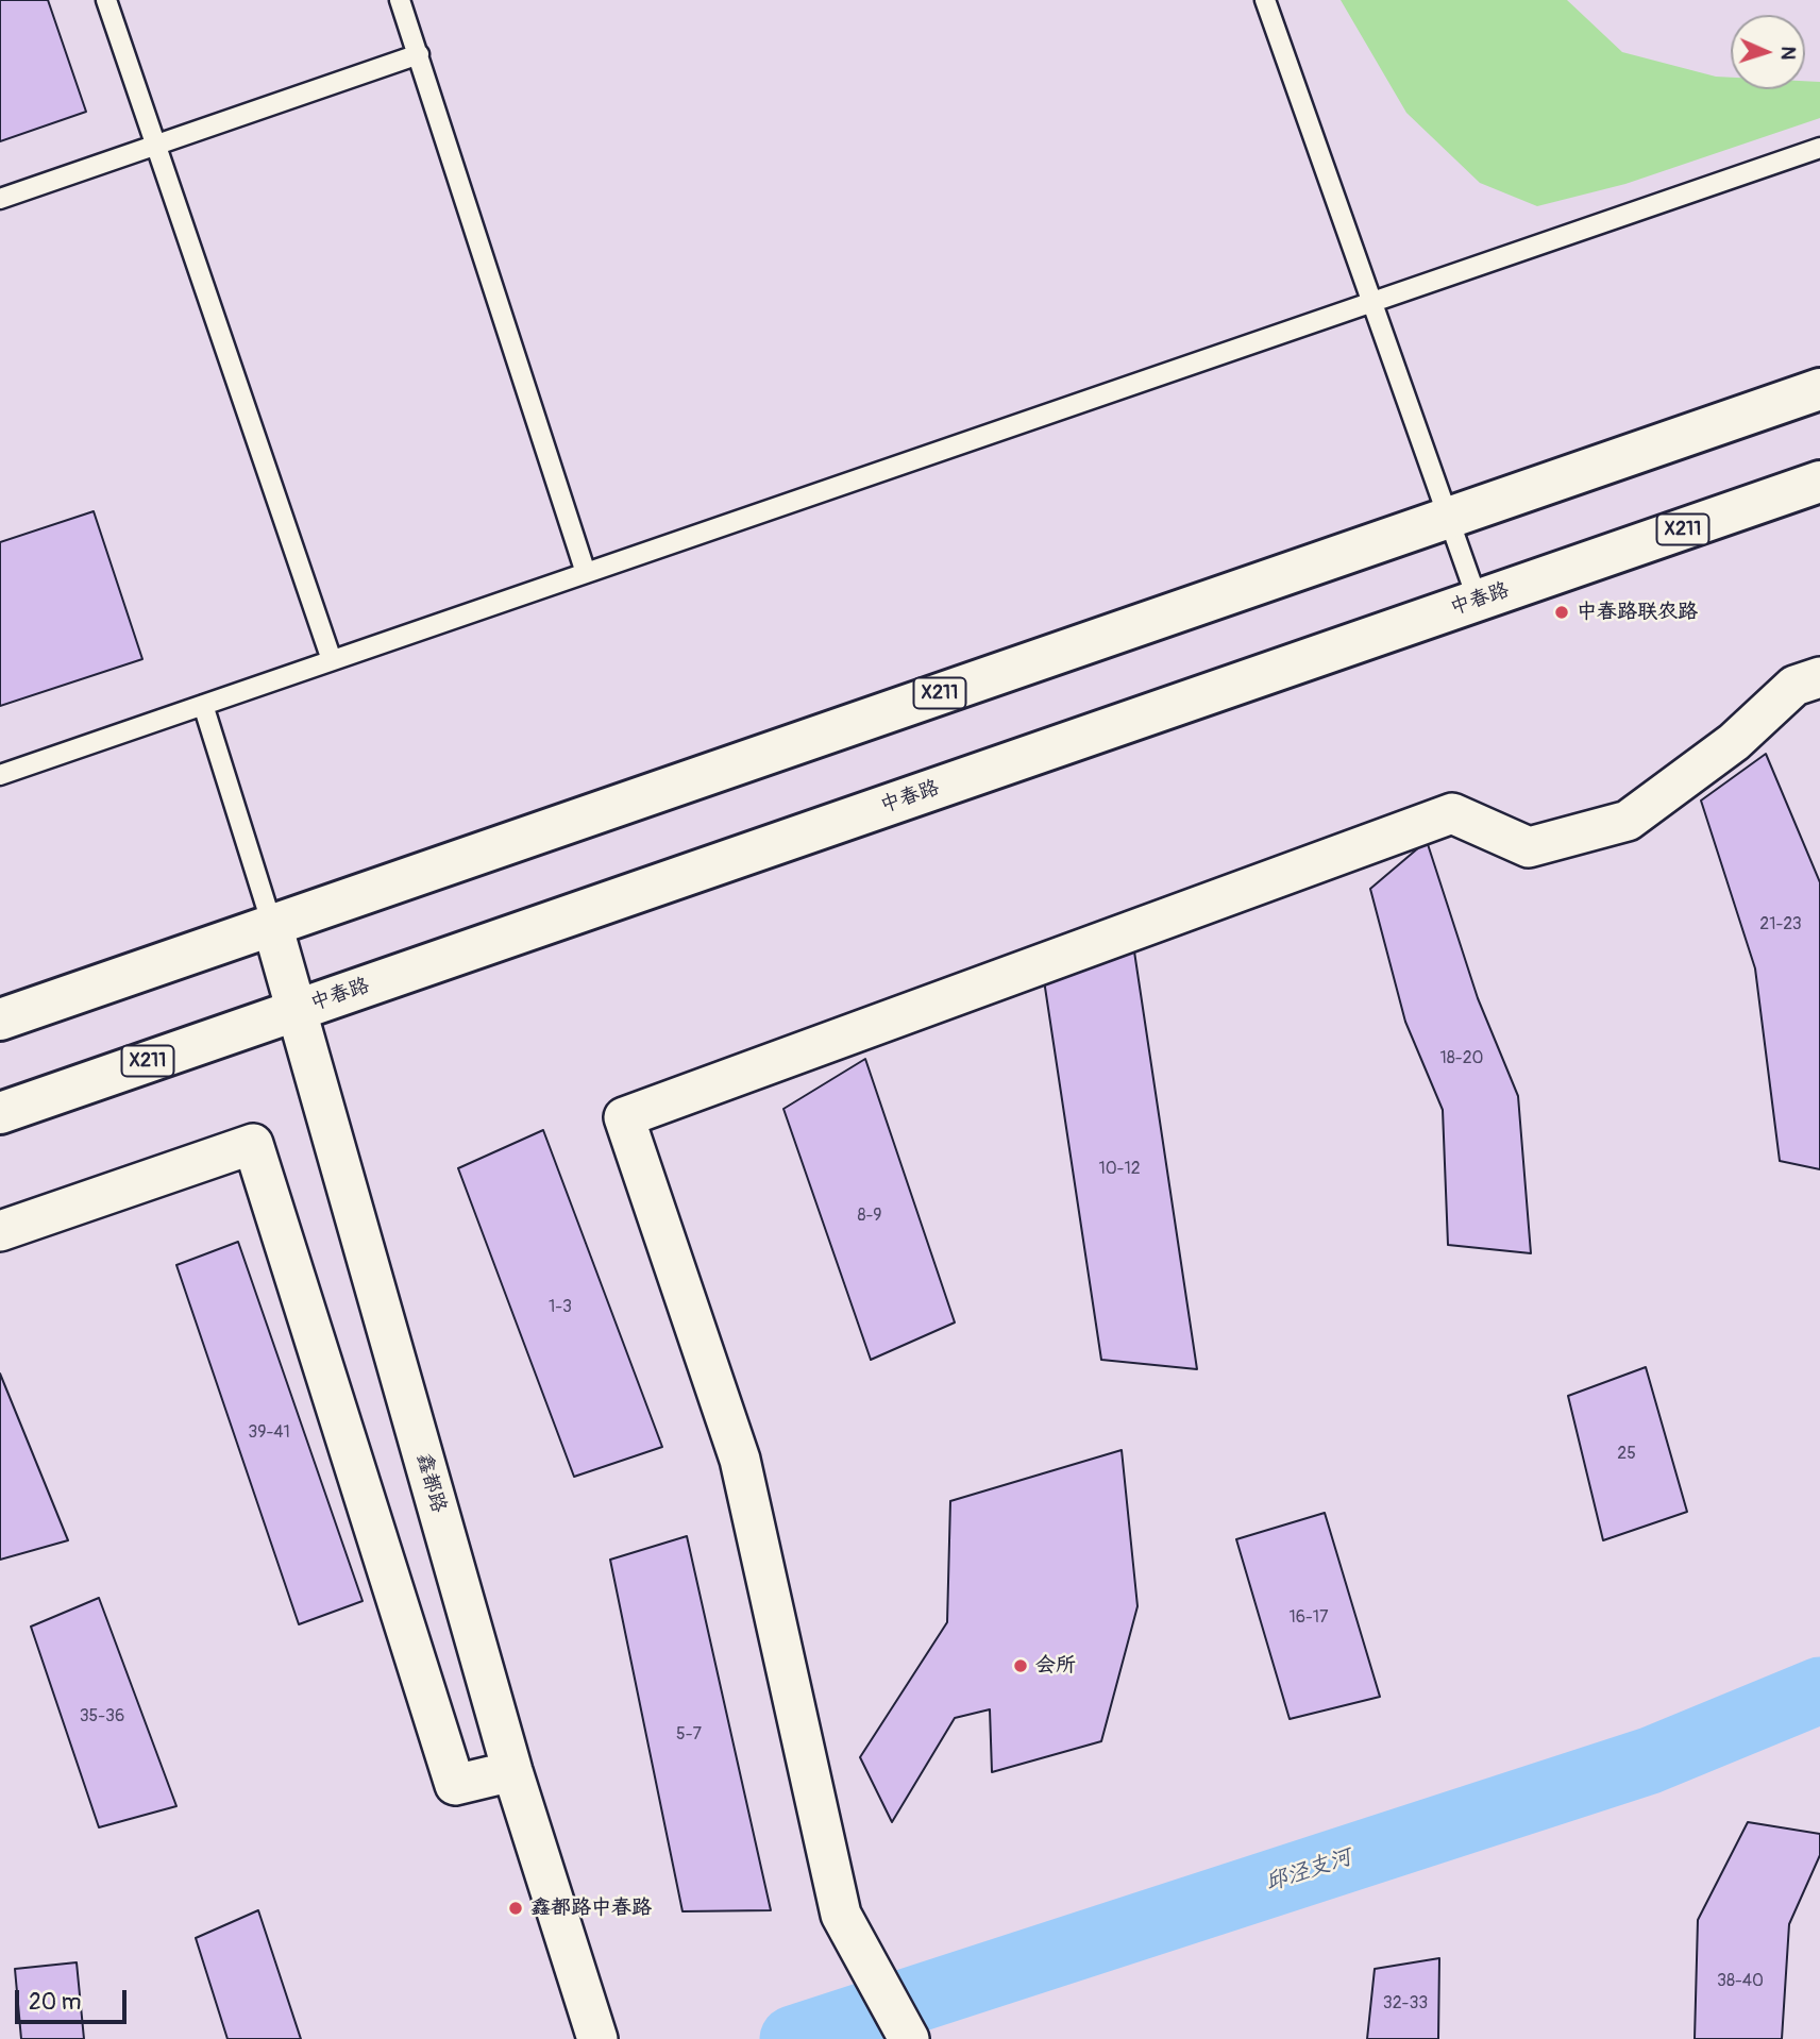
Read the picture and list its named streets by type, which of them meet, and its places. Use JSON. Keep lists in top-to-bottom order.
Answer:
{
  "streets": {
    "main road": ["X211", "中春路"],
    "street": ["鑫都路"]
  },
  "crossings": [
    ["X211", "鑫都路"],
    ["中春路", "鑫都路"]
  ],
  "water": ["邱泾支河"],
  "places": ["中春路联农路", "会所", "鑫都路中春路"],
  "house_numbers": [
    "21-23",
    "18-20",
    "10-12",
    "8-9",
    "1-3",
    "39-41",
    "25",
    "16-17",
    "35-36",
    "5-7",
    "38-40",
    "32-33"
  ],
  "scale_bar": "20 m",
  "north": "right"
}
